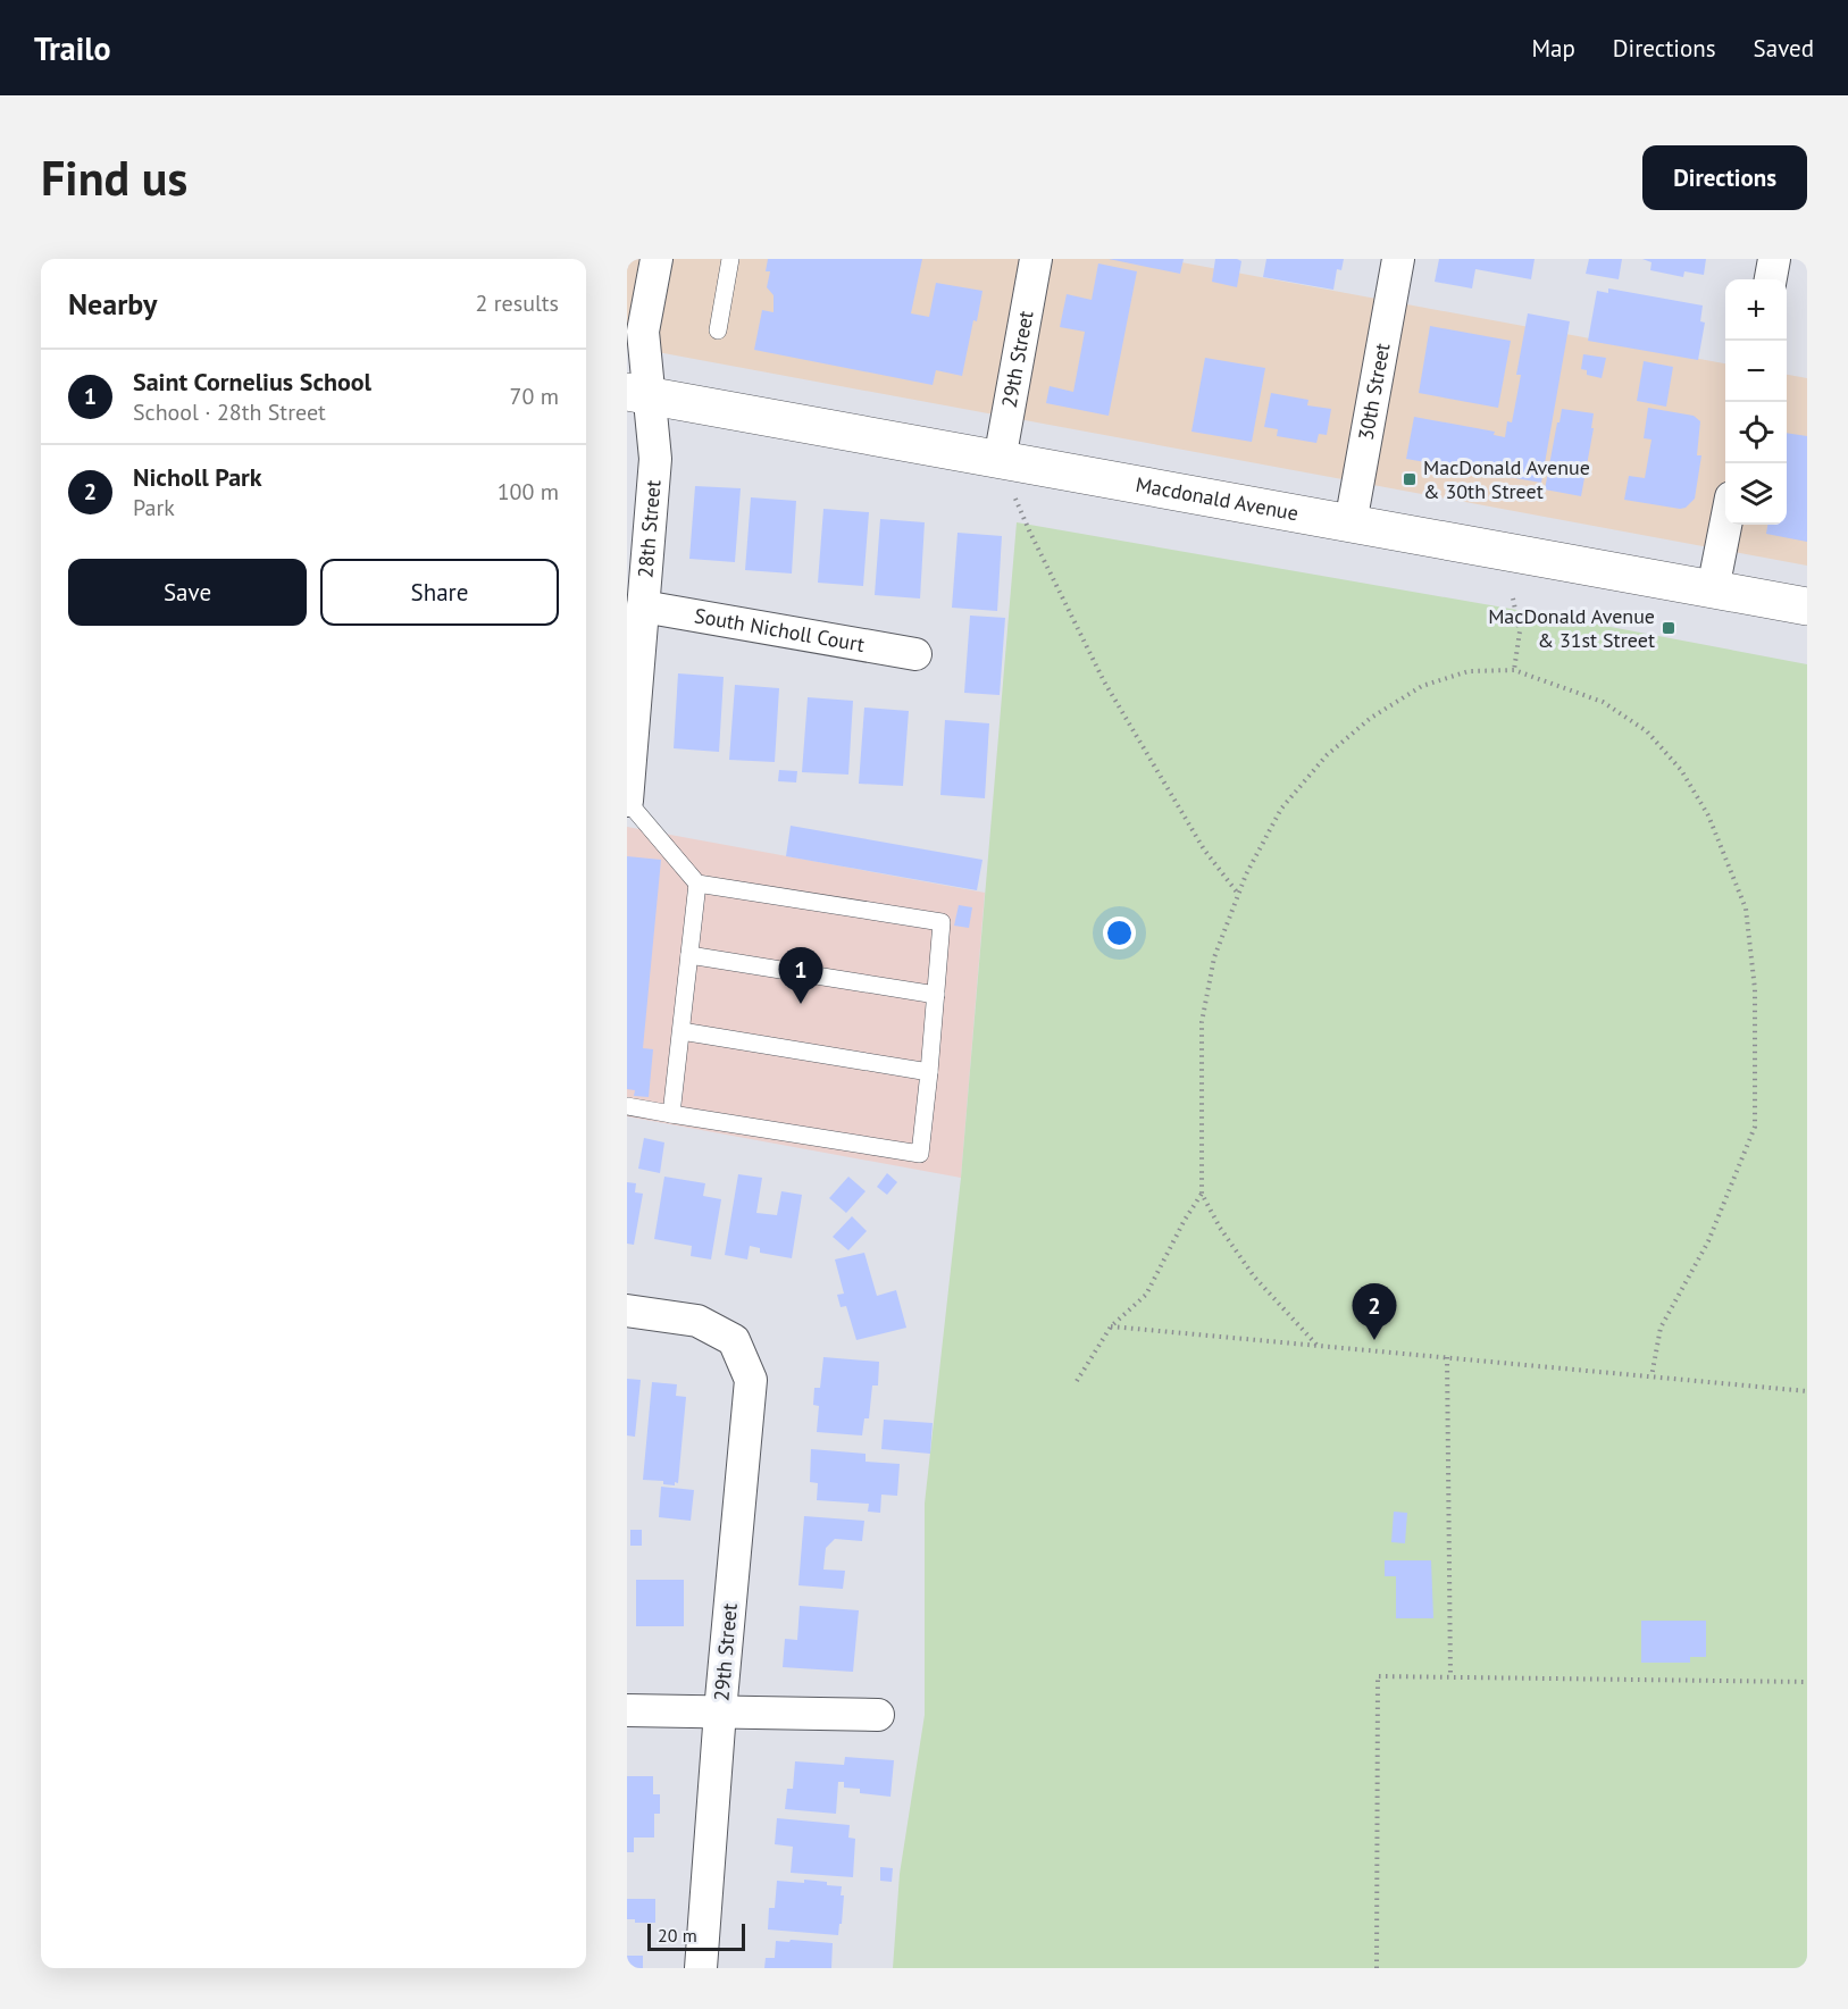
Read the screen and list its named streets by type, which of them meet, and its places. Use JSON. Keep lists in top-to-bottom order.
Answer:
{
  "streets": {
    "street": [
      "29th Street",
      "30th Street",
      "Macdonald Avenue",
      "28th Street",
      "South Nicholl Court"
    ]
  },
  "crossings": [
    ["29th Street", "Macdonald Avenue"],
    ["30th Street", "Macdonald Avenue"],
    ["Macdonald Avenue", "28th Street"],
    ["28th Street", "South Nicholl Court"]
  ],
  "places": {
    "transit": ["MacDonald Avenue & 30th Street", "MacDonald Avenue & 31st Street"]
  },
  "scale_bar": "20 m",
  "page": {
    "header": "Trailo",
    "nav": ["Map", "Directions", "Saved"],
    "buttons": [
      "Directions",
      ["Save", "Share"]
    ],
    "title": "Find us",
    "heading": ["Nearby", "2 results"],
    "map_buttons": ["+", "−"],
    "list": [
      {
        "mark": "1",
        "name": "Saint Cornelius School",
        "note": "School · 28th Street",
        "value": "70 m"
      },
      {
        "mark": "2",
        "name": "Nicholl Park",
        "note": "Park",
        "value": "100 m"
      }
    ],
    "pins": ["1", "2"],
    "scale": "20 m"
  }
}
